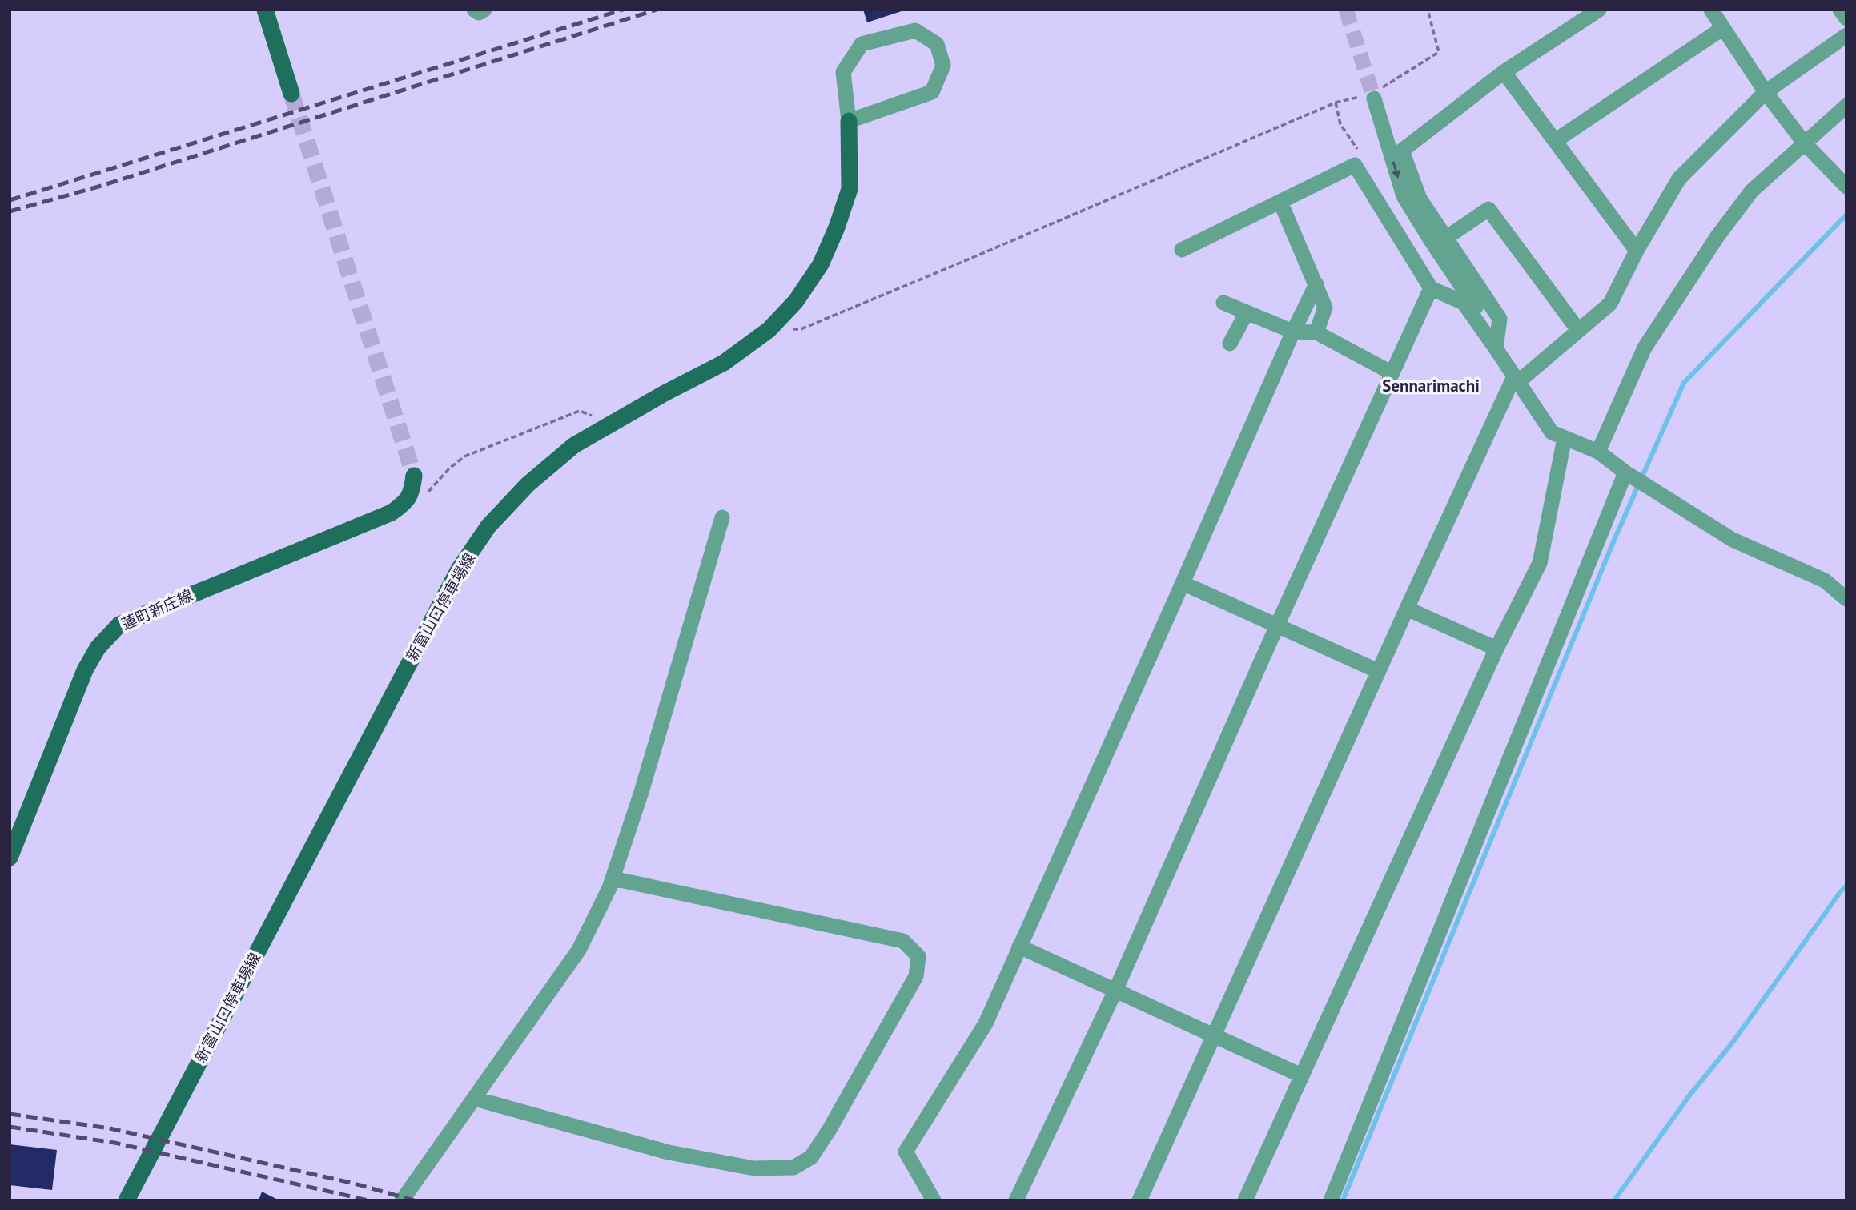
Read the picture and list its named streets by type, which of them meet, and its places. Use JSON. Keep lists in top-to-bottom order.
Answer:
{
  "streets": {
    "main road": ["新富山口停車場線", "蓮町新庄線"]
  },
  "districts": ["Sennarimachi"]
}
